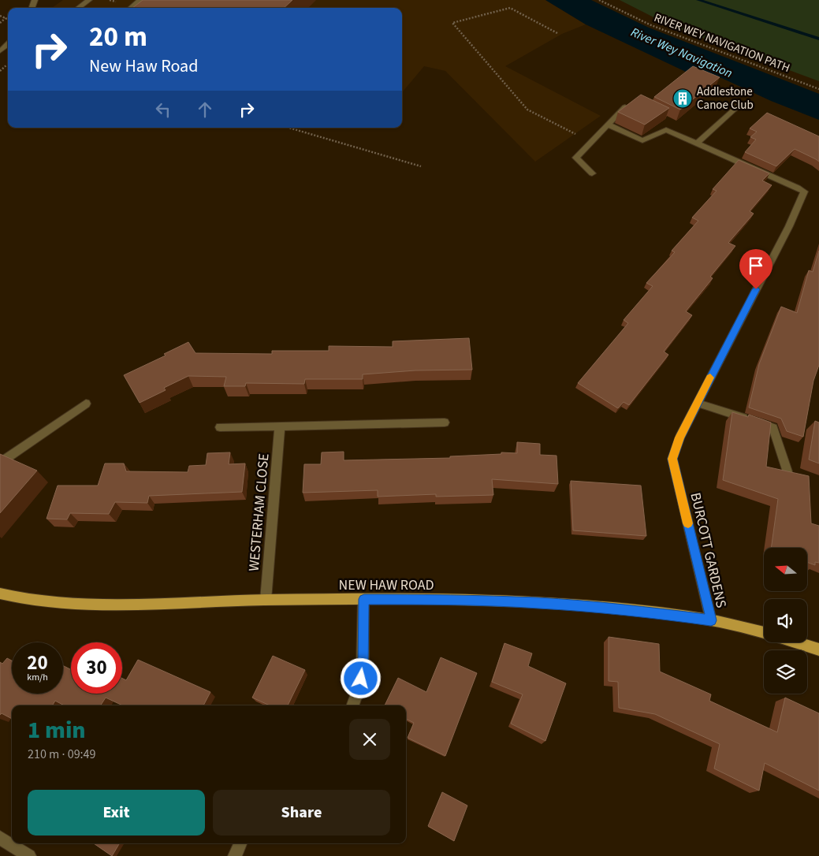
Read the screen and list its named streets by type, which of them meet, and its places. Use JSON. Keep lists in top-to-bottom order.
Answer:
{
  "streets": {
    "main road": ["NEW HAW ROAD"],
    "street": ["WESTERHAM CLOSE", "BURCOTT GARDENS"],
    "path": ["RIVER WEY NAVIGATION PATH"]
  },
  "crossings": [
    ["WESTERHAM CLOSE", "NEW HAW ROAD"],
    ["BURCOTT GARDENS", "NEW HAW ROAD"]
  ],
  "water": ["River Wey Navigation"],
  "places": {
    "building": ["Addlestone Canoe Club"]
  },
  "north": "left",
  "page": {
    "turn": ["20 m", "New Haw Road"],
    "speed": "20 km/h",
    "limit": "30",
    "heading": ["1 min", "210 m · 09:49"],
    "buttons": ["Exit", "Share"]
  }
}
